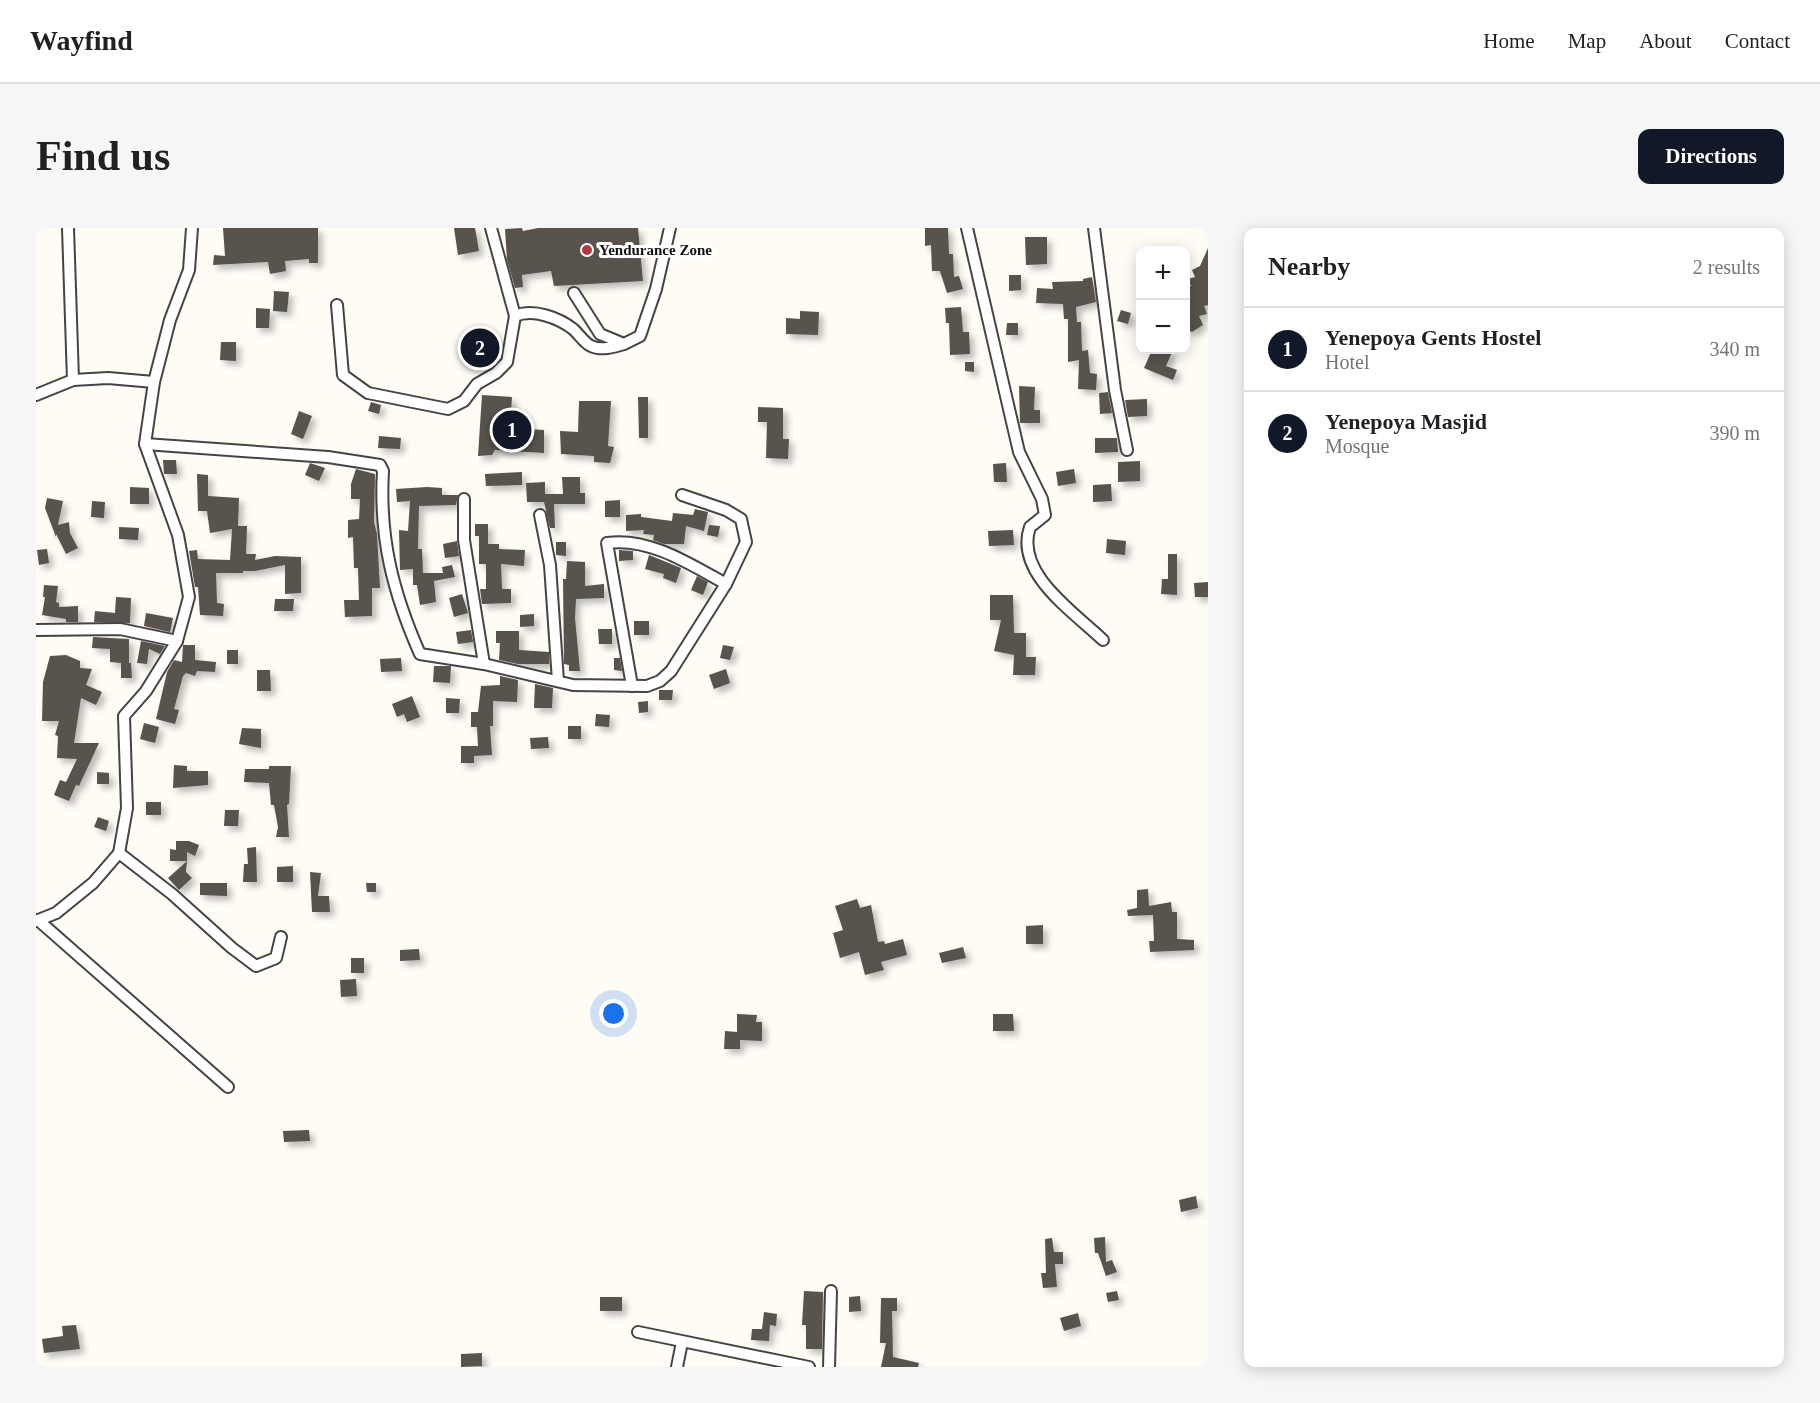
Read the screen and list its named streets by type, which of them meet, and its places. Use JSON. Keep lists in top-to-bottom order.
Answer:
{
  "places": ["Yendurance Zone"],
  "page": {
    "header": "Wayfind",
    "nav": [
      "Home",
      "Map",
      "About",
      "Contact"
    ],
    "buttons": "Directions",
    "title": "Find us",
    "heading": ["Nearby", "2 results"],
    "map_buttons": ["+", "−"],
    "list": [
      {
        "mark": "1",
        "name": "Yenepoya Gents Hostel",
        "note": "Hotel",
        "value": "340 m"
      },
      {
        "mark": "2",
        "name": "Yenepoya Masjid",
        "note": "Mosque",
        "value": "390 m"
      }
    ],
    "pins": ["2", "1"]
  }
}
